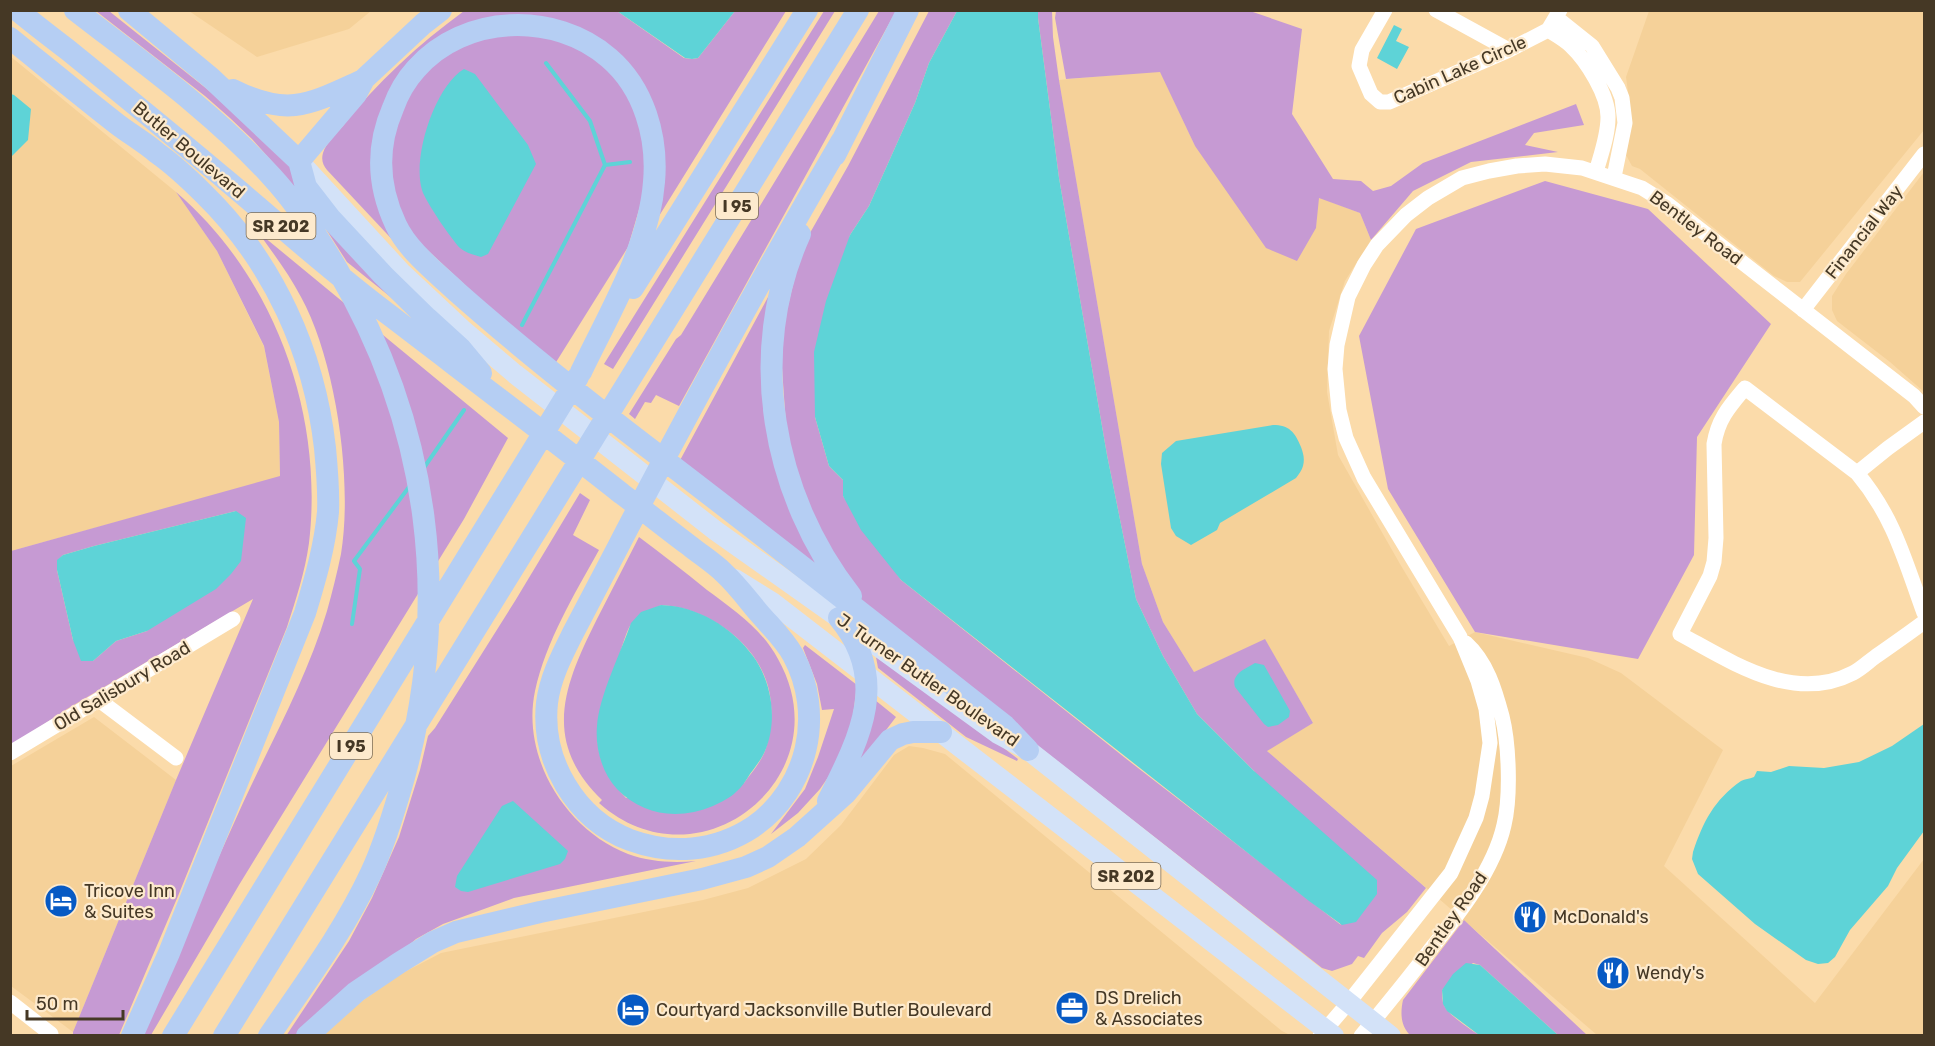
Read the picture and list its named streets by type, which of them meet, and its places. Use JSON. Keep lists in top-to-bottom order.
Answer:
{
  "streets": {
    "highway": [
      "Butler Boulevard",
      "I 95",
      "SR 202",
      "J. Turner Butler Boulevard"
    ],
    "street": [
      "Cabin Lake Circle",
      "Bentley Road",
      "Financial Way",
      "Old Salisbury Road"
    ]
  },
  "crossings": [
    ["Butler Boulevard", "J. Turner Butler Boulevard"],
    ["SR 202", "J. Turner Butler Boulevard"],
    ["Bentley Road", "Financial Way"],
    ["Bentley Road", "J. Turner Butler Boulevard"]
  ],
  "places": {
    "hotel": ["Tricove Inn & Suites", "Courtyard Jacksonville Butler Boulevard"],
    "restaurant": ["McDonald's", "Wendy's"],
    "office": ["DS Drelich & Associates"]
  },
  "scale_bar": "50 m"
}
